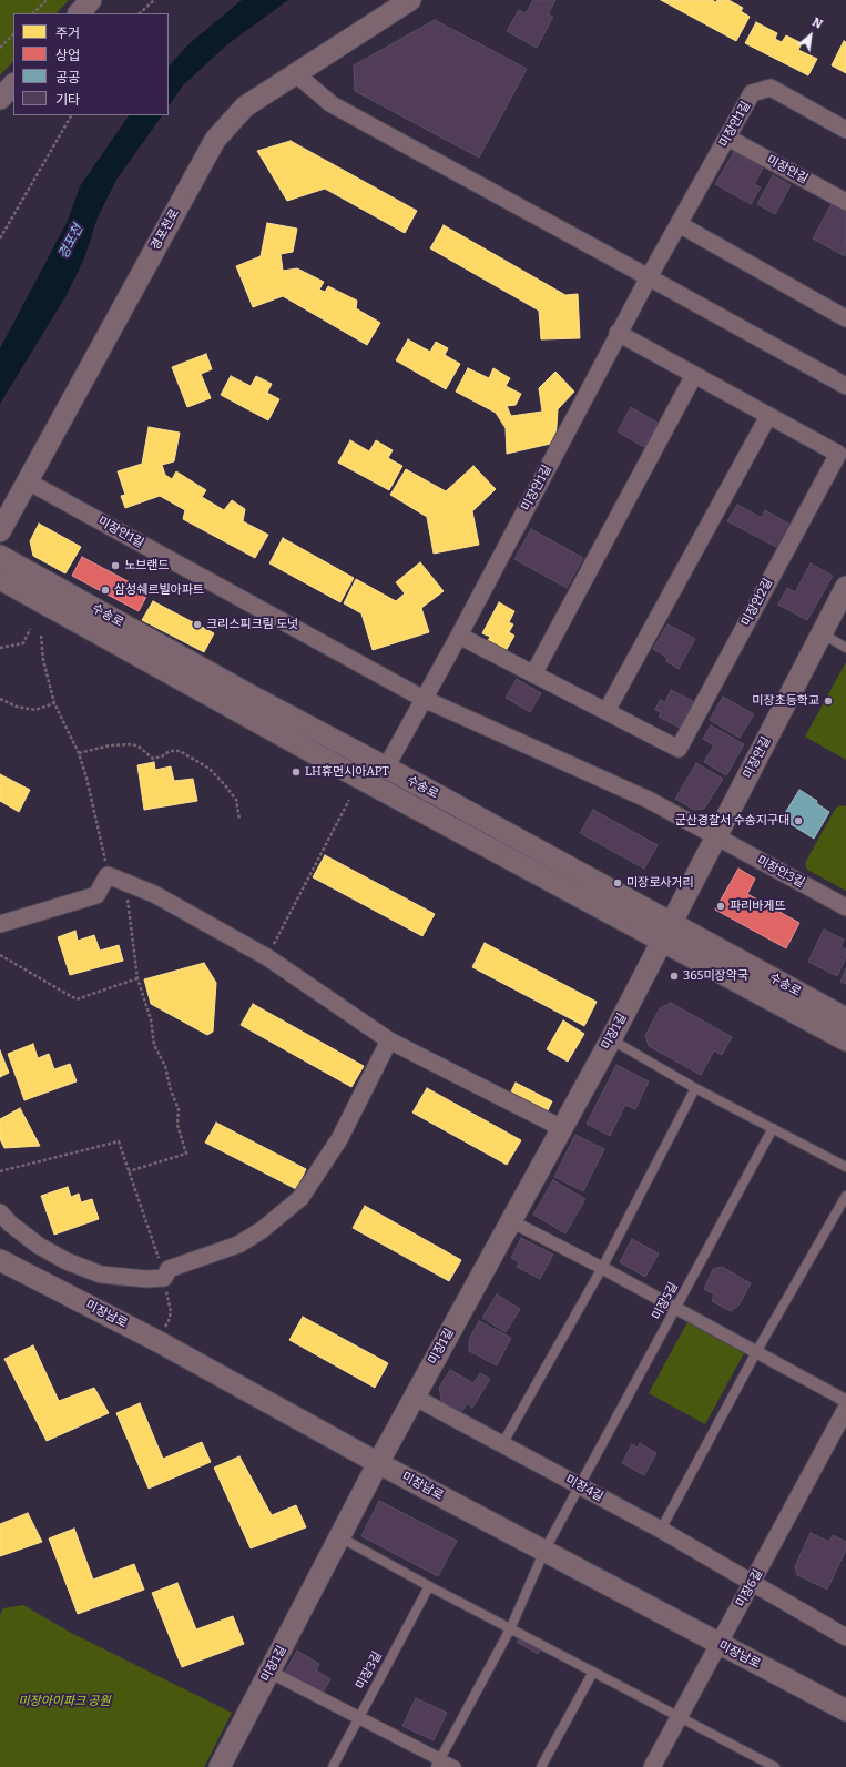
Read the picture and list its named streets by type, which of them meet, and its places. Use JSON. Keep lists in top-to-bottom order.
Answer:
{
  "streets": {
    "street": [
      "미장안1길",
      "미장안길",
      "경포천로",
      "미장안2길",
      "수송로",
      "미장안3길",
      "미장1길",
      "미장남로",
      "미장4길",
      "미장6길"
    ],
    "lane": ["미장5길", "미장3길"]
  },
  "crossings": [
    ["미장안1길", "미장안길"],
    ["미장안1길", "경포천로"],
    ["미장안1길", "미장안2길"],
    ["미장안1길", "수송로"],
    ["미장안1길", "미장안3길"],
    ["미장안길", "수송로"],
    ["미장안길", "미장안3길"],
    ["미장안길", "미장1길"],
    ["수송로", "미장1길"],
    ["미장1길", "미장남로"],
    ["미장1길", "미장4길"],
    ["미장5길", "미장남로"],
    ["미장5길", "미장4길"],
    ["미장남로", "미장6길"],
    ["미장4길", "미장6길"]
  ],
  "water": ["경포천"],
  "parks": ["미장아이파크 공원"],
  "places": [
    "노브랜드",
    "삼성쉐르빌아파트",
    "크리스피크림 도넛",
    "미장초등학교",
    "LH휴먼시아APT",
    "군산경찰서 수송지구대",
    "미장로사거리",
    "파리바게뜨",
    "365미장약국"
  ],
  "legend": [
    "주거",
    "상업",
    "공공",
    "기타"
  ],
  "north": "top right"
}
